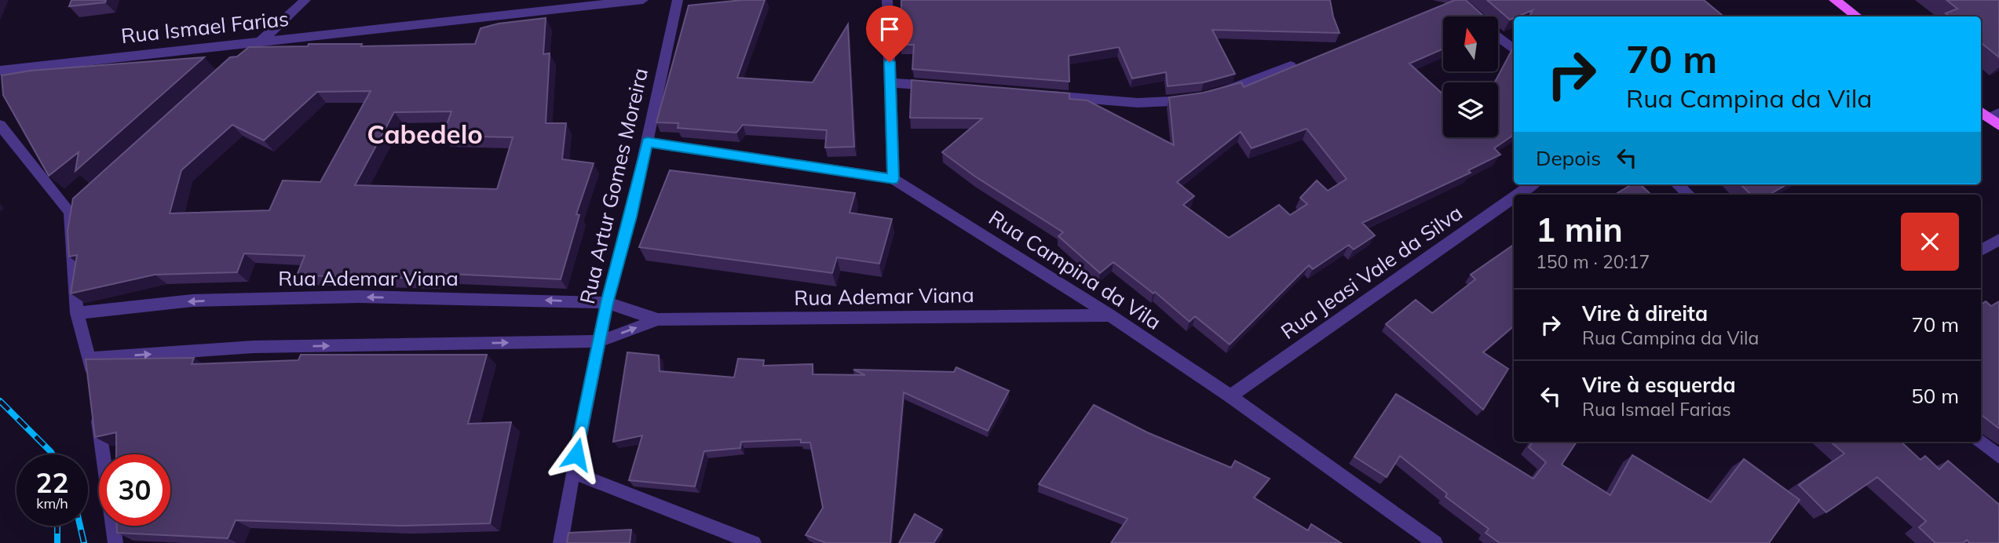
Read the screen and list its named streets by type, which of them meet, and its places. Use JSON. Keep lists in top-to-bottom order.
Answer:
{
  "streets": {
    "street": [
      "Rua Ismael Farias",
      "Rua Artur Gomes Moreira",
      "Rua Campina da Vila",
      "Rua Jeasi Vale da Silva",
      "Rua Ademar Viana"
    ]
  },
  "crossings": [
    ["Rua Artur Gomes Moreira", "Rua Campina da Vila"],
    ["Rua Artur Gomes Moreira", "Rua Ademar Viana"],
    ["Rua Campina da Vila", "Rua Jeasi Vale da Silva"],
    ["Rua Campina da Vila", "Rua Ademar Viana"]
  ],
  "districts": ["Cabedelo"],
  "north": "top",
  "page": {
    "turn": ["70 m", "Rua Campina da Vila"],
    "then": "Depois",
    "heading": ["1 min", "150 m · 20:17"],
    "list": [
      {
        "name": "Vire à direita",
        "note": "Rua Campina da Vila",
        "value": "70 m"
      },
      {
        "name": "Vire à esquerda",
        "note": "Rua Ismael Farias",
        "value": "50 m"
      }
    ],
    "speed": "22 km/h",
    "limit": "30"
  }
}
